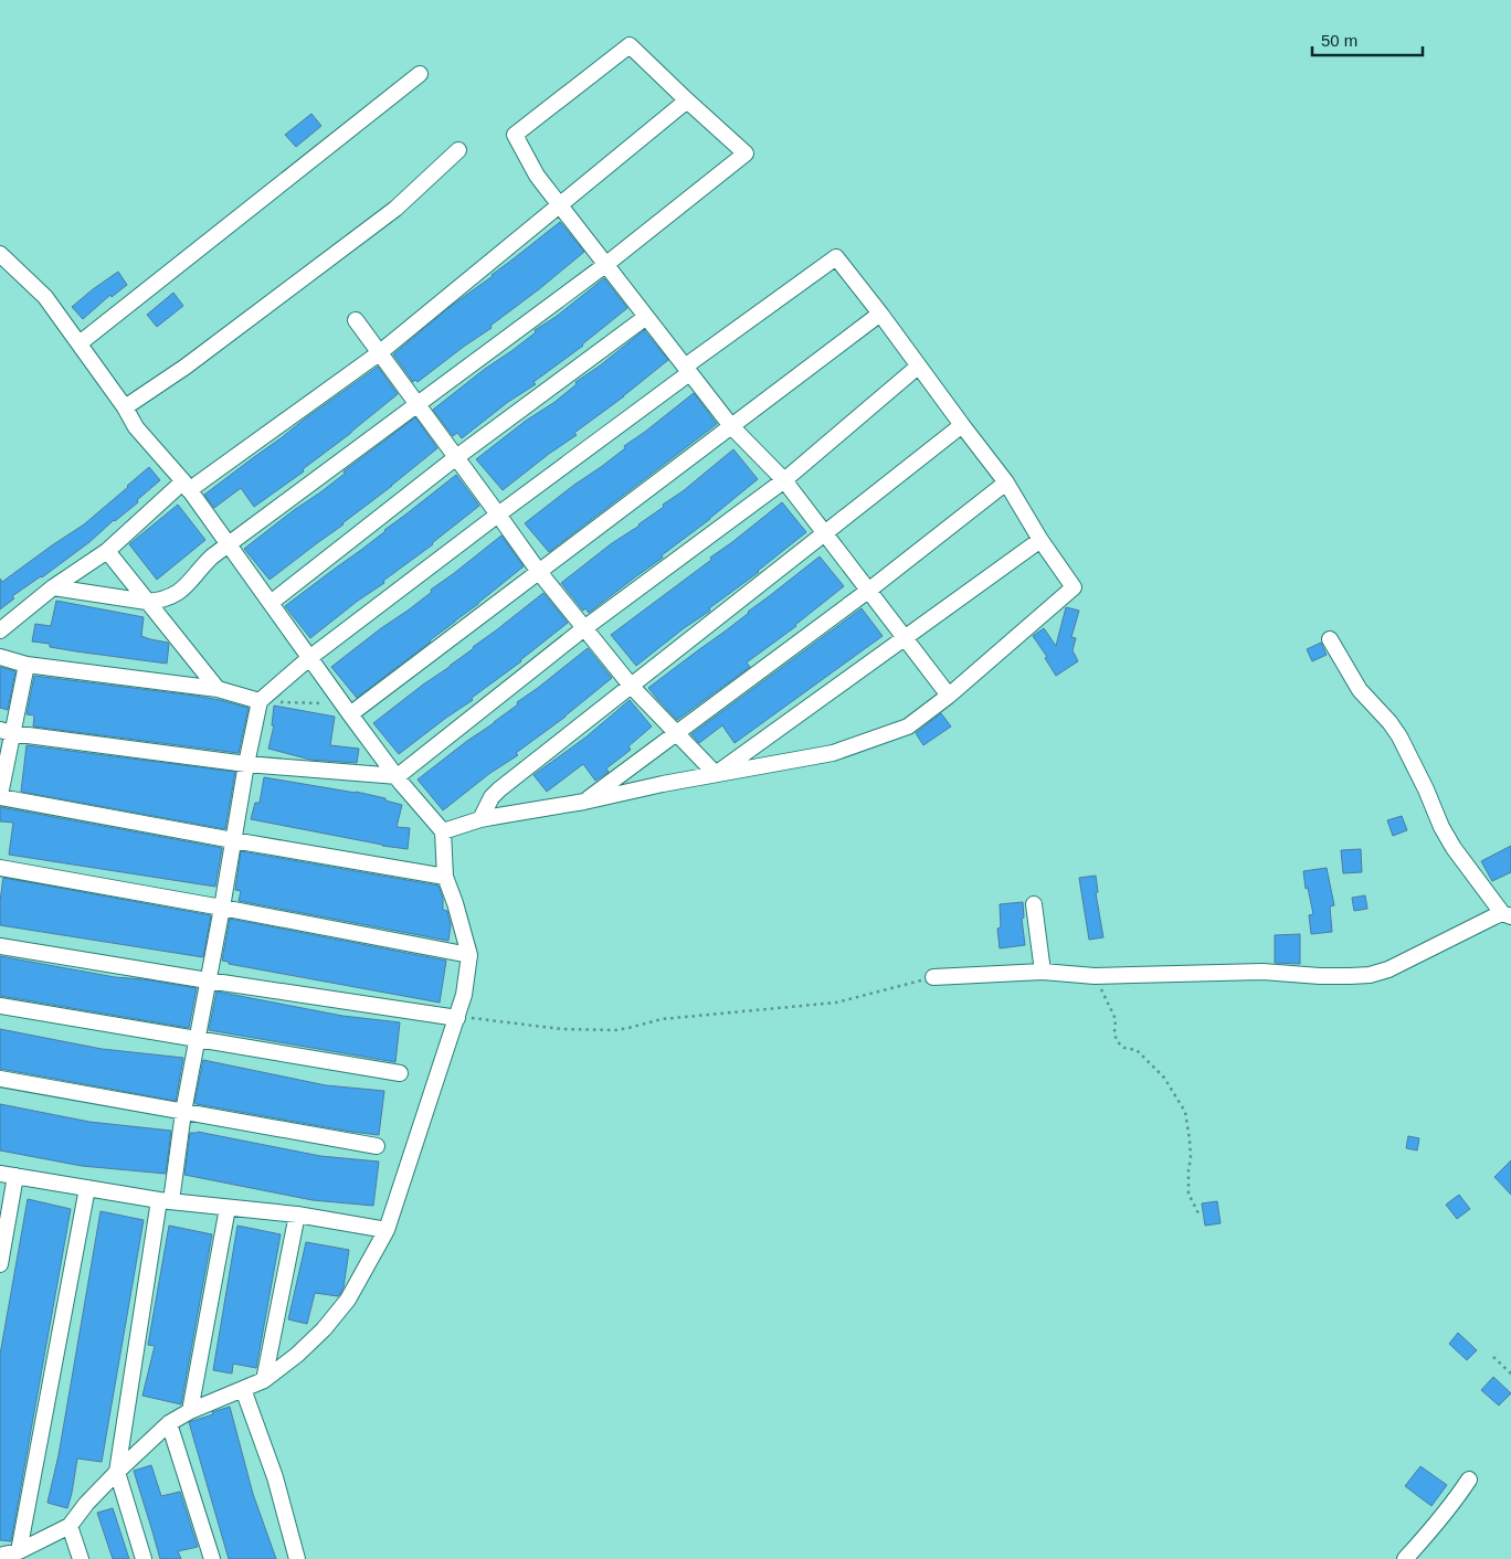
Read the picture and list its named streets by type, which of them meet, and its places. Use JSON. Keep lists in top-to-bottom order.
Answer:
{
  "scale_bar": "50 m"
}
